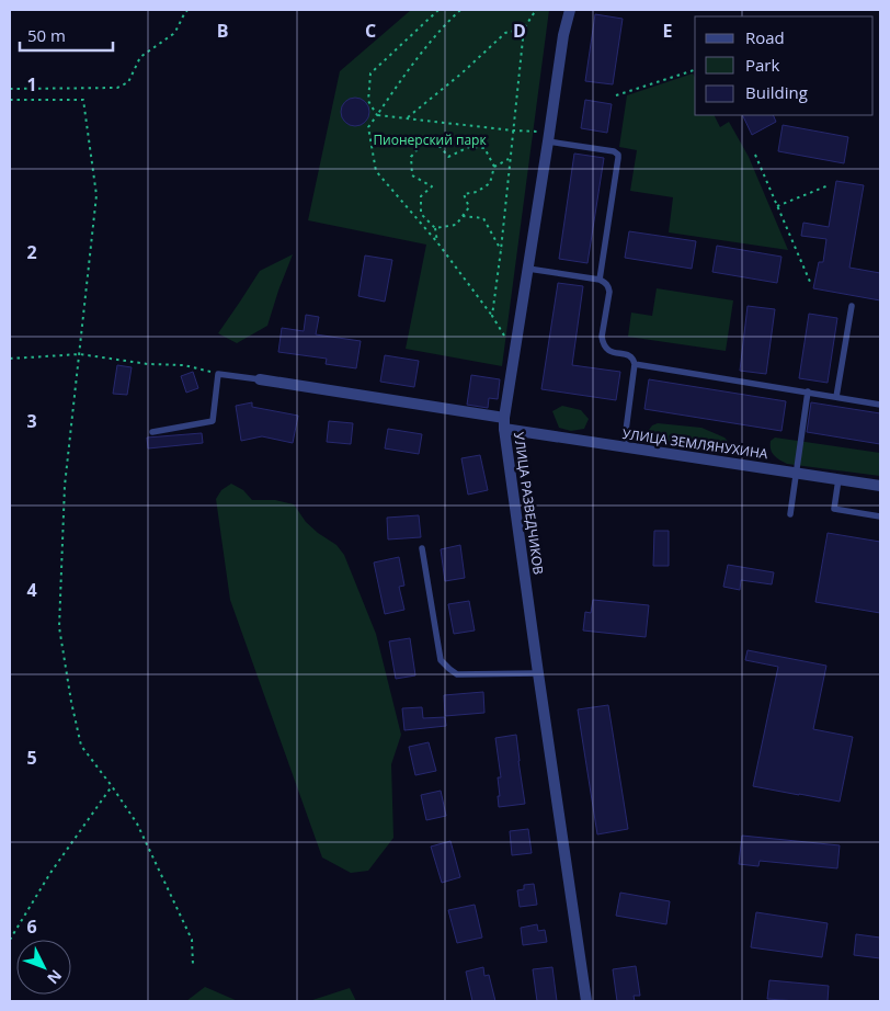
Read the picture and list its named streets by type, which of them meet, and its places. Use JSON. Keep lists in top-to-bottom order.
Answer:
{
  "streets": {
    "street": ["УЛИЦА ЗЕМЛЯНУХИНА", "УЛИЦА РАЗВЕДЧИКОВ"]
  },
  "crossings": [
    ["УЛИЦА ЗЕМЛЯНУХИНА", "УЛИЦА РАЗВЕДЧИКОВ"]
  ],
  "parks": ["Пионерский парк"],
  "legend": ["Road", "Park", "Building"],
  "scale_bar": "50 m",
  "north": "bottom right",
  "grid": {
    "columns": [
      "B",
      "C",
      "D",
      "E"
    ],
    "rows": [
      "1",
      "2",
      "3",
      "4",
      "5",
      "6"
    ]
  }
}
